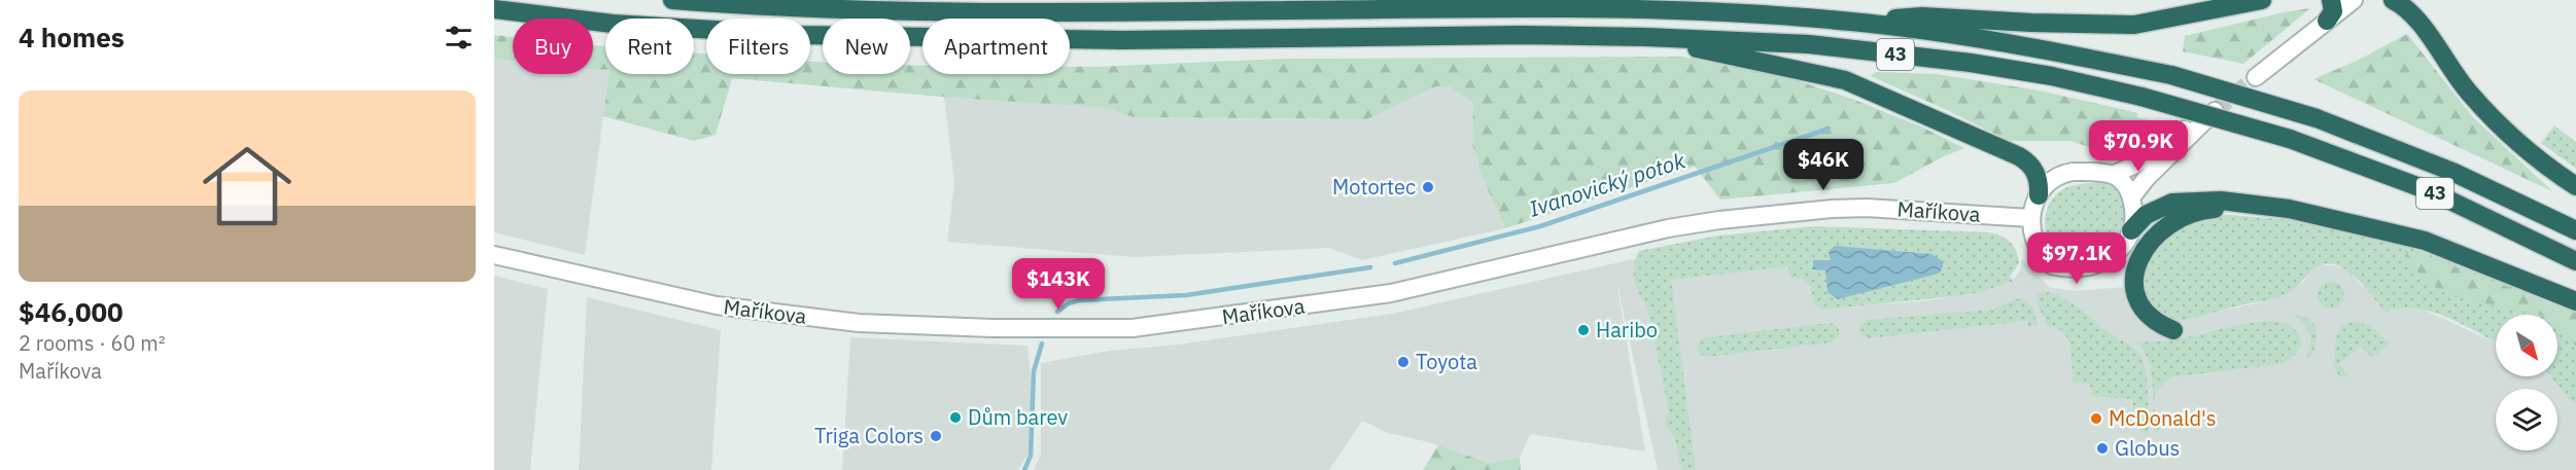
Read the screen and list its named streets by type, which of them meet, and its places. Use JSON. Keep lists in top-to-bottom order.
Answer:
{
  "streets": {
    "highway": ["43"],
    "street": ["Maříkova"]
  },
  "water": ["Ivanovický potok"],
  "places": [
    "Motortec",
    "Haribo",
    "Toyota",
    "Dům barev",
    "McDonald's",
    "Triga Colors",
    "Globus"
  ],
  "north": "bottom right",
  "page": {
    "heading": "4 homes",
    "chip": [
      "Buy",
      "Rent",
      "Filters",
      "New",
      "Apartment"
    ],
    "list": [
      {
        "name": "$46,000",
        "note": "2 rooms · 60 m² · Maříkova"
      }
    ],
    "price": [
      "$70.9K",
      "$46K",
      "$97.1K",
      "$143K"
    ]
  }
}
